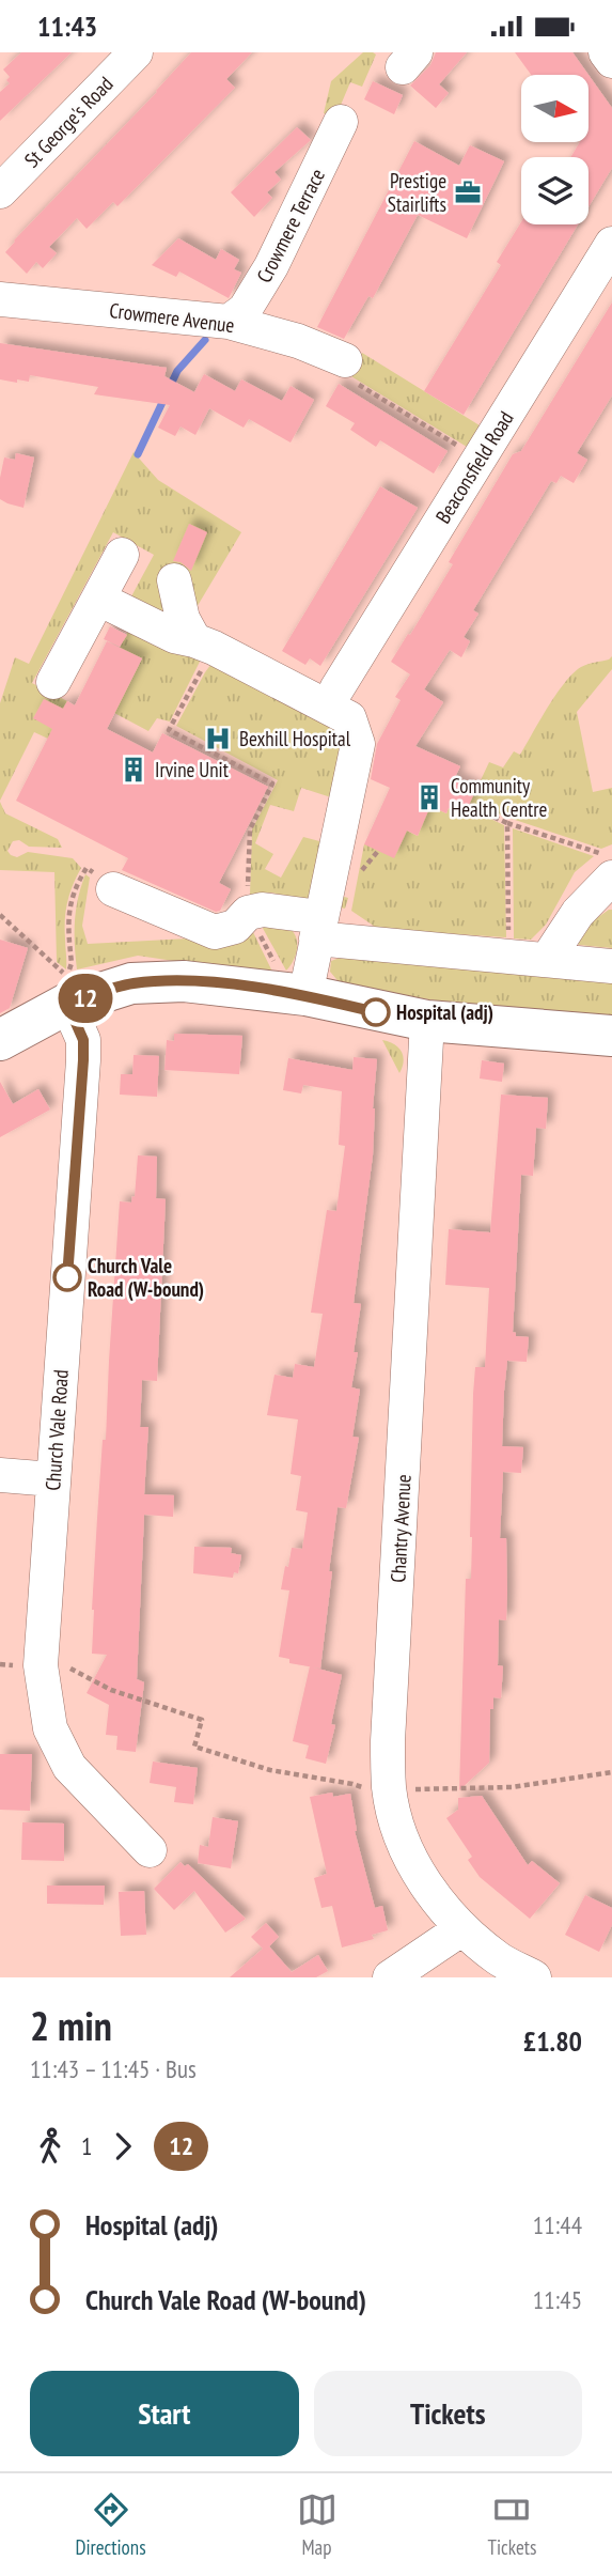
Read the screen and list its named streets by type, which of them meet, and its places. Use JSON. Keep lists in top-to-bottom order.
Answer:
{
  "streets": {
    "street": [
      "St George's Road",
      "Crowmere Terrace",
      "Crowmere Avenue",
      "Beaconsfield Road",
      "Church Vale Road",
      "Chantry Avenue"
    ]
  },
  "crossings": [
    ["Crowmere Terrace", "Crowmere Avenue"]
  ],
  "places": {
    "office": ["Prestige Stairlifts"],
    "hospital": ["Bexhill Hospital"],
    "building": ["Irvine Unit", "Community Health Centre"],
    "other": ["Hospital (adj)", "Church Vale Road (W-bound)"]
  },
  "lines": ["bus line 12"],
  "north": "right",
  "page": {
    "status": "11:43",
    "on_map": "12",
    "heading": ["2 min", "11:43 – 11:45 · Bus", "£1.80"],
    "legs": ["1", "12"],
    "list": [
      {
        "name": "Hospital (adj)",
        "value": "11:44"
      },
      {
        "name": "Church Vale Road (W-bound)",
        "value": "11:45"
      }
    ],
    "buttons": ["Start", "Tickets"],
    "tabs": ["Directions", "Map", "Tickets"]
  }
}
